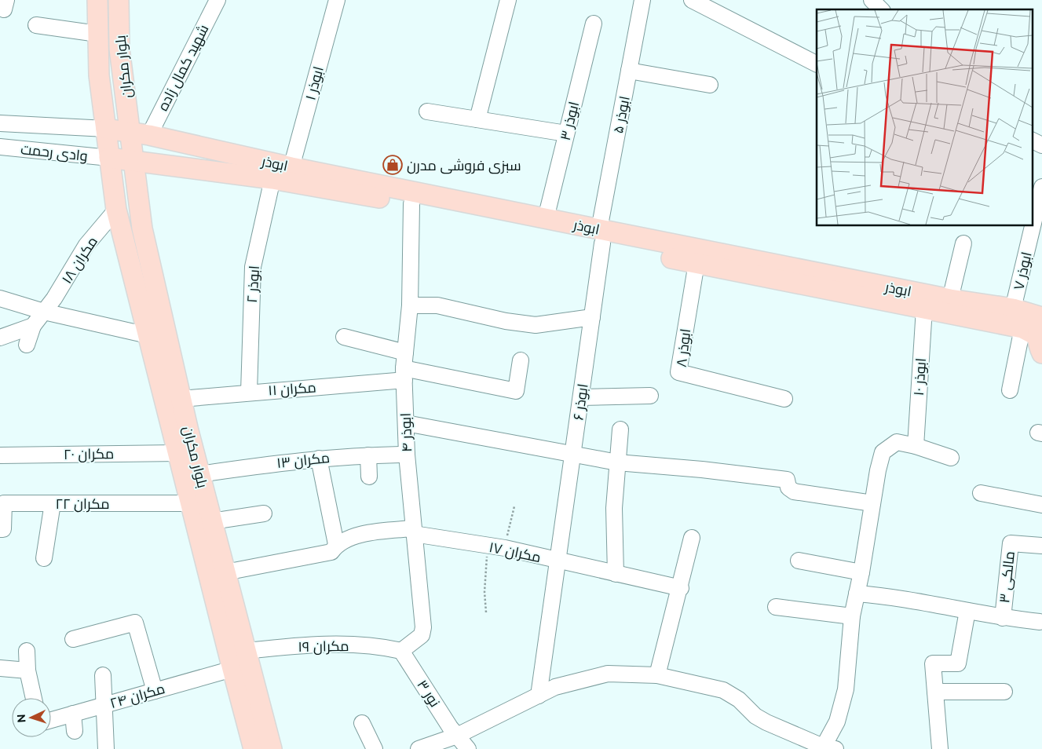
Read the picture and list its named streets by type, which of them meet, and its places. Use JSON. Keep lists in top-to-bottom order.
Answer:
{
  "streets": {
    "main road": ["بلوار مکران", "ابوذر"],
    "street": [
      "شهید کمال زاده",
      "ابوذر ۱",
      "ابوذر ۵",
      "ابوذر ۳",
      "وادی رحمت",
      "مکران ۱۸",
      "ابوذر ۷",
      "ابوذر ۲",
      "ابوذر ۸",
      "ابوذر ۱۰",
      "مکران ۱۱",
      "ابوذر ۶",
      "ابوذر ۴",
      "مکران ۲۰",
      "مکران ۱۳",
      "مکران ۲۲",
      "مکران ۱۷",
      "مالکی ۳",
      "مکران ۱۹",
      "نور ۳",
      "مکران ۲۴"
    ]
  },
  "crossings": [
    ["بلوار مکران", "شهید کمال زاده"],
    ["بلوار مکران", "وادی رحمت"],
    ["بلوار مکران", "ابوذر"],
    ["بلوار مکران", "مکران ۱۸"],
    ["بلوار مکران", "مکران ۱۱"],
    ["بلوار مکران", "مکران ۲۰"],
    ["بلوار مکران", "مکران ۱۳"],
    ["بلوار مکران", "مکران ۲۲"],
    ["بلوار مکران", "مکران ۱۷"],
    ["بلوار مکران", "مکران ۱۹"],
    ["بلوار مکران", "مکران ۲۴"],
    ["شهید کمال زاده", "ابوذر"],
    ["ابوذر ۱", "ابوذر"],
    ["ابوذر ۵", "ابوذر"],
    ["ابوذر ۵", "ابوذر ۶"],
    ["ابوذر ۳", "ابوذر"],
    ["وادی رحمت", "ابوذر"],
    ["ابوذر", "ابوذر ۷"],
    ["ابوذر", "ابوذر ۲"],
    ["ابوذر", "ابوذر ۸"],
    ["ابوذر", "ابوذر ۱۰"],
    ["ابوذر", "ابوذر ۶"],
    ["ابوذر", "ابوذر ۴"],
    ["ابوذر ۲", "مکران ۱۱"],
    ["مکران ۱۱", "ابوذر ۴"],
    ["ابوذر ۶", "مکران ۱۷"],
    ["ابوذر ۴", "مکران ۱۳"],
    ["ابوذر ۴", "مکران ۱۷"],
    ["ابوذر ۴", "مکران ۱۹"],
    ["ابوذر ۴", "نور ۳"],
    ["مکران ۱۹", "نور ۳"]
  ],
  "places": {
    "shop": ["سبزی فروشی مدرن"]
  },
  "north": "left"
}
